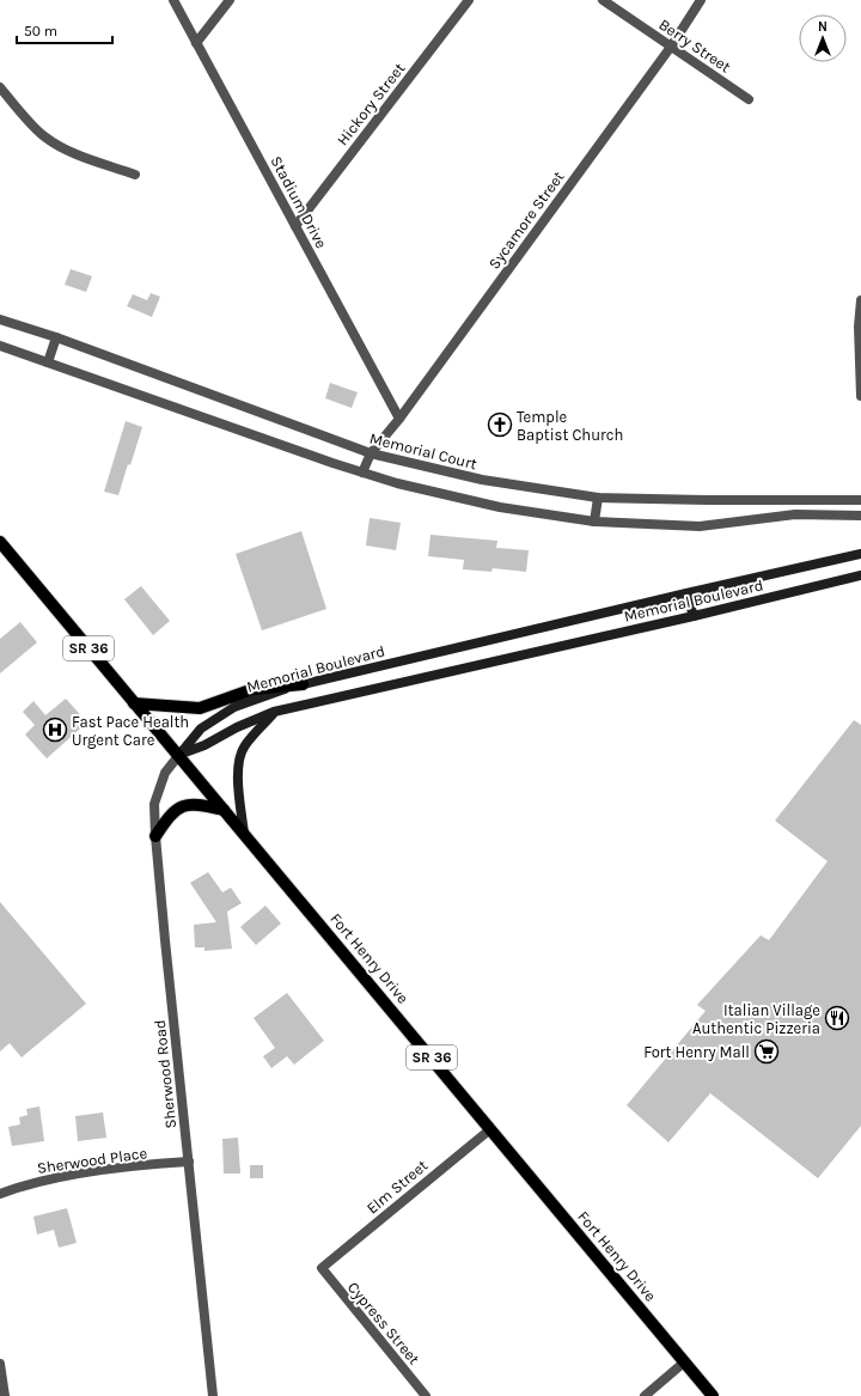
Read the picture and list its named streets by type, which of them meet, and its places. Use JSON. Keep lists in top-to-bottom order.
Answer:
{
  "streets": {
    "main road": ["Memorial Boulevard", "SR 36", "Fort Henry Drive"],
    "street": [
      "Berry Street",
      "Hickory Street",
      "Stadium Drive",
      "Sycamore Street",
      "Memorial Court",
      "Sherwood Road",
      "Sherwood Place",
      "Elm Street",
      "Cypress Street"
    ]
  },
  "crossings": [
    ["Berry Street", "Sycamore Street"],
    ["Hickory Street", "Stadium Drive"],
    ["Stadium Drive", "Sycamore Street"],
    ["Sycamore Street", "Memorial Court"],
    ["Memorial Boulevard", "Fort Henry Drive"],
    ["Memorial Boulevard", "Sherwood Road"],
    ["Fort Henry Drive", "Sherwood Road"],
    ["Fort Henry Drive", "Elm Street"],
    ["Sherwood Road", "Sherwood Place"],
    ["Elm Street", "Cypress Street"]
  ],
  "places": {
    "church": ["Temple Baptist Church"],
    "hospital": ["Fast Pace Health Urgent Care"],
    "restaurant": ["Italian Village Authentic Pizzeria"],
    "supermarket": ["Fort Henry Mall"]
  },
  "scale_bar": "50 m",
  "north": "top"
}
